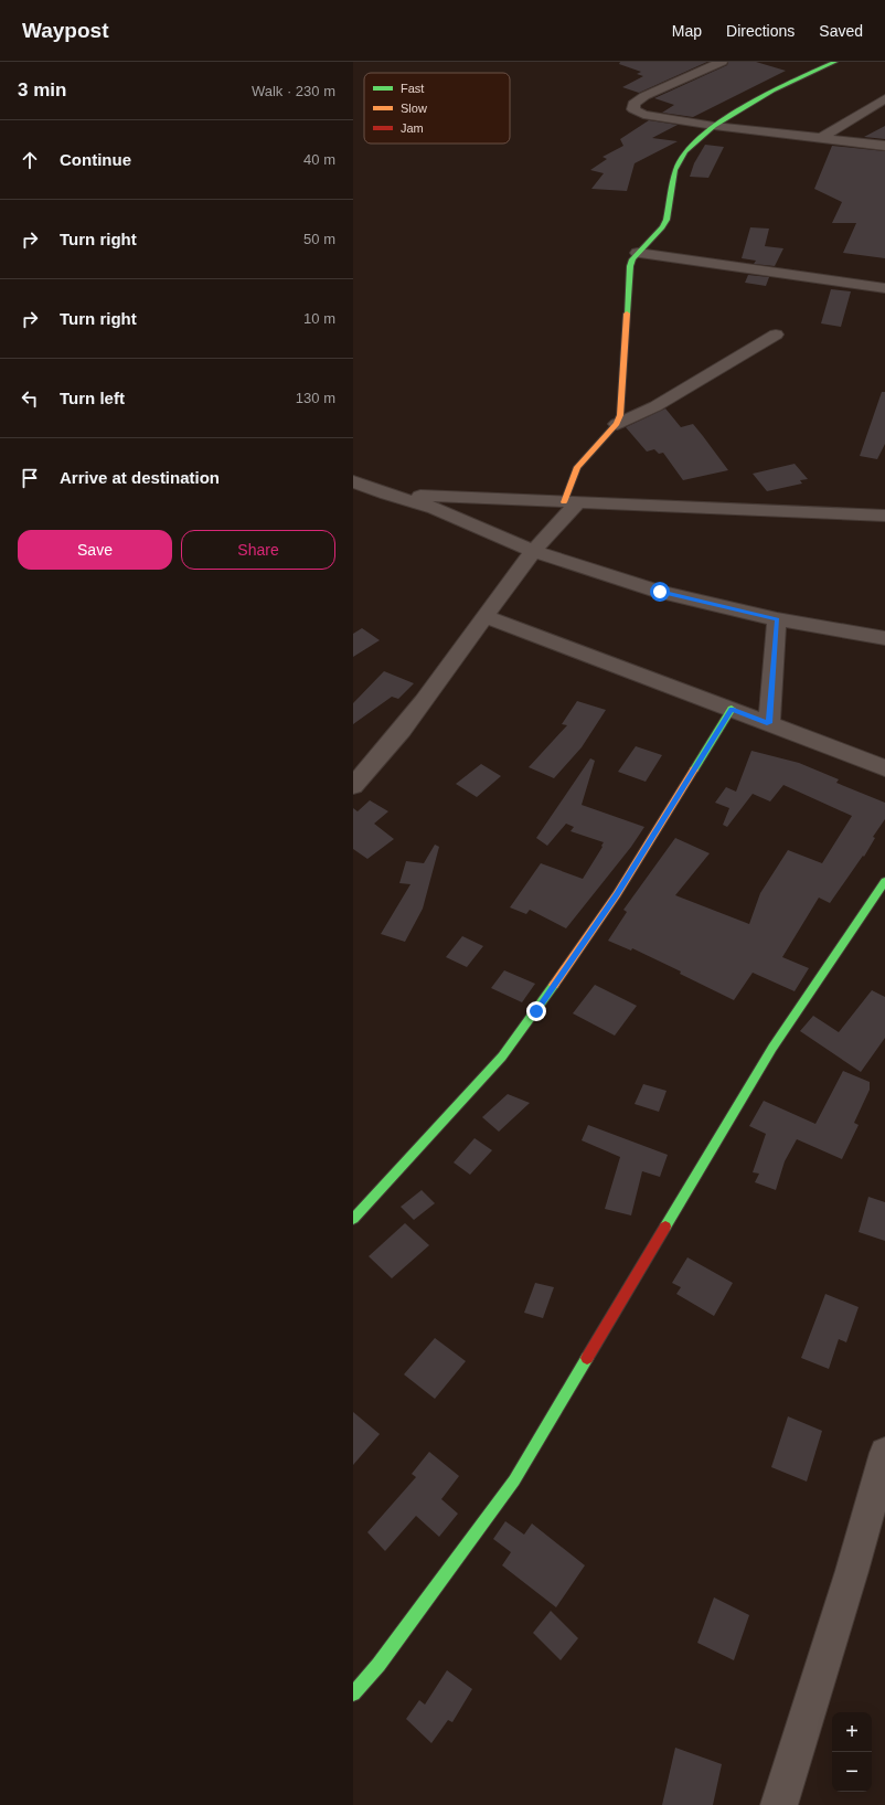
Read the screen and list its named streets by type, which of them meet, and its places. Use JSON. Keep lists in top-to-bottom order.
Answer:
{
  "legend": ["Fast", "Slow", "Jam"],
  "page": {
    "header": "Waypost",
    "nav": ["Map", "Directions", "Saved"],
    "heading": ["3 min", "Walk · 230 m"],
    "list": [
      ["Continue", "40 m"],
      ["Turn right", "50 m"],
      ["Turn right", "10 m"],
      ["Turn left", "130 m"],
      "Arrive at destination"
    ],
    "buttons": ["Save", "Share"],
    "map_buttons": ["+", "−"]
  }
}
